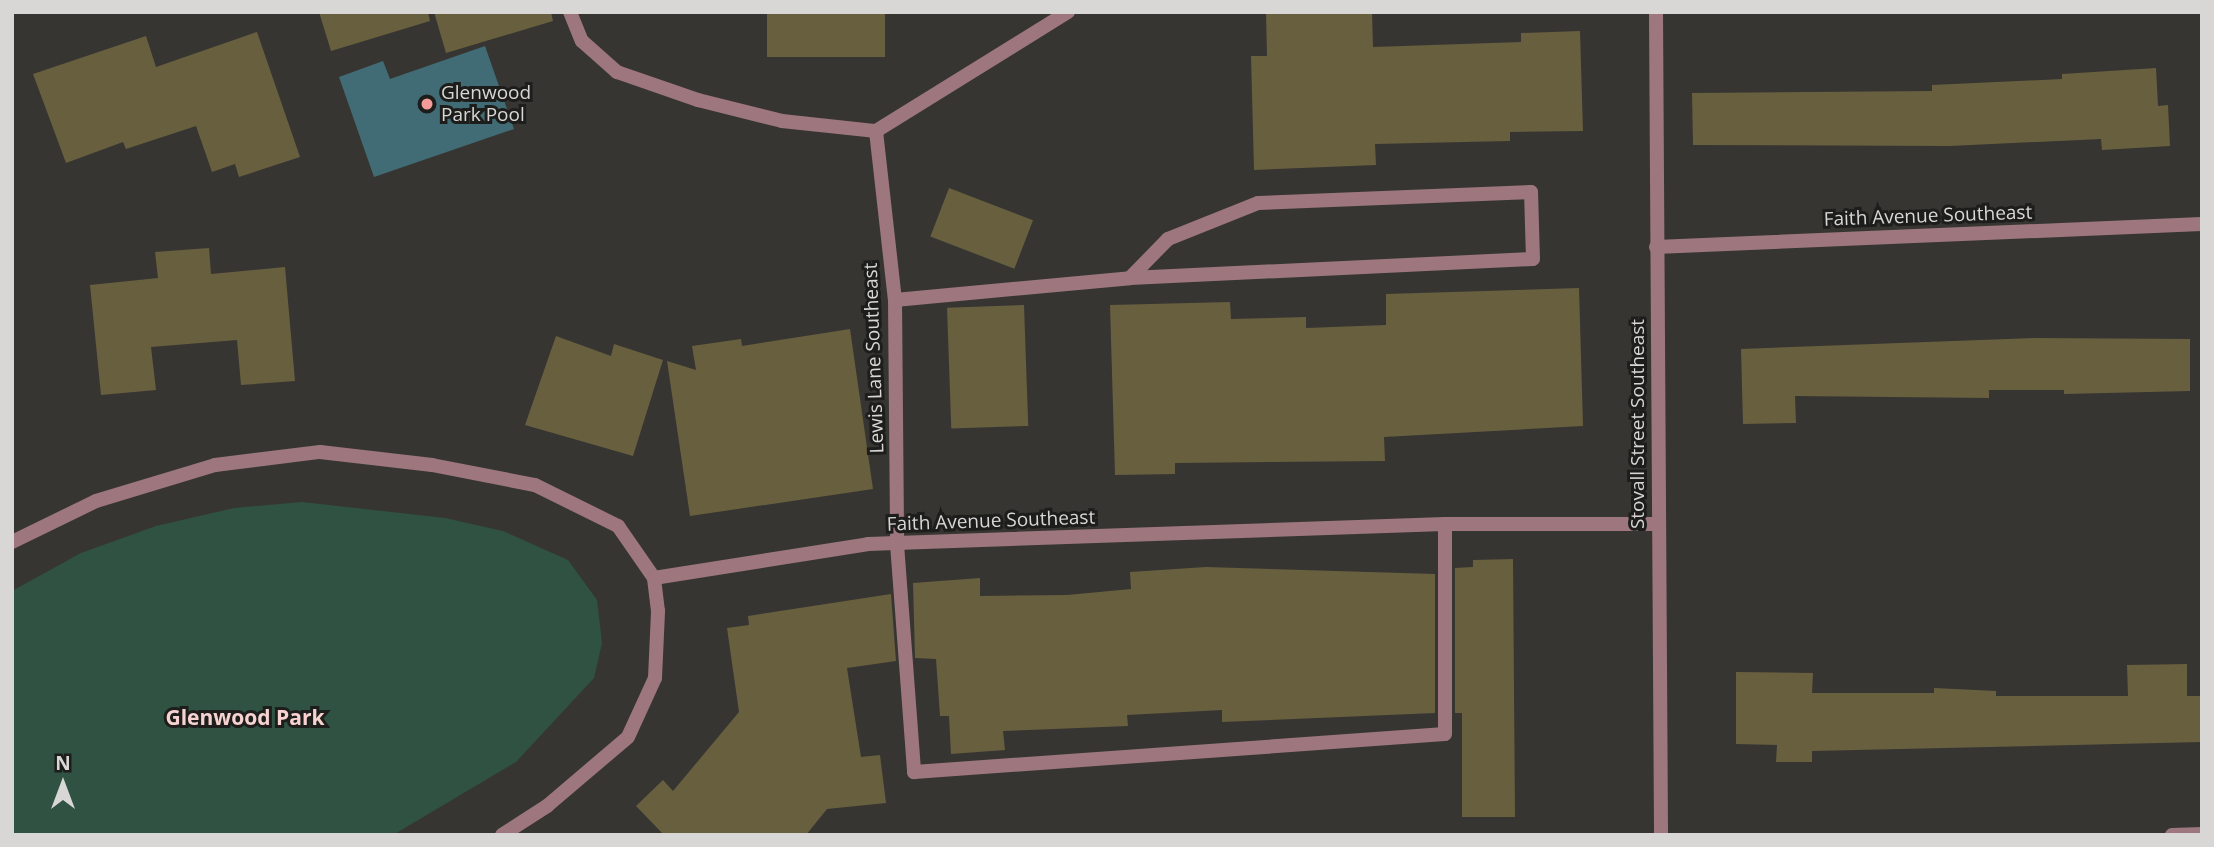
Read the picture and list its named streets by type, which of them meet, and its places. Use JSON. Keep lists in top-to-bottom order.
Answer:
{
  "streets": {
    "street": ["Faith Avenue Southeast", "Lewis Lane Southeast", "Stovall Street Southeast"]
  },
  "crossings": [
    ["Faith Avenue Southeast", "Lewis Lane Southeast"],
    ["Faith Avenue Southeast", "Stovall Street Southeast"]
  ],
  "districts": ["Glenwood Park"],
  "places": ["Glenwood Park Pool"],
  "north": "top"
}
